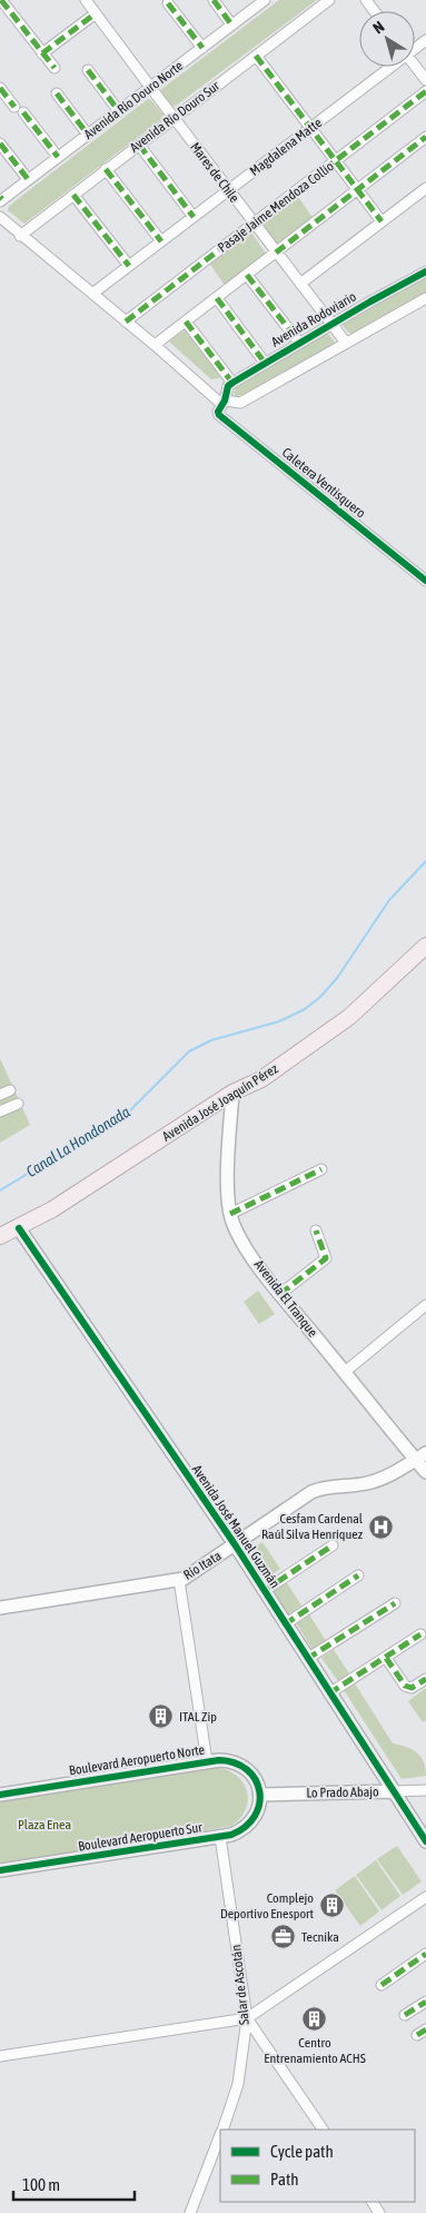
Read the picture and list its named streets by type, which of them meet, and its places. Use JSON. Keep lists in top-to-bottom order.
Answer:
{
  "streets": {
    "main road": ["Avenida José Joaquín Pérez"],
    "street": [
      "Avenida Río Douro Norte",
      "Avenida Río Douro Sur",
      "Magdalena Matte",
      "Mares de Chile",
      "Pasaje Jaime Mendoza Collio",
      "Avenida Rodoviario",
      "Caletera Ventisquero",
      "Avenida El Tranque",
      "Avenida José Manuel Guzmán",
      "Río Itata",
      "Boulevard Aeropuerto Norte",
      "Lo Prado Abajo",
      "Boulevard Aeropuerto Sur",
      "Salar de Ascotán"
    ]
  },
  "crossings": [
    ["Avenida Río Douro Norte", "Mares de Chile"],
    ["Avenida Río Douro Sur", "Mares de Chile"],
    ["Avenida Río Douro Sur", "Caletera Ventisquero"],
    ["Magdalena Matte", "Mares de Chile"],
    ["Magdalena Matte", "Caletera Ventisquero"],
    ["Mares de Chile", "Pasaje Jaime Mendoza Collio"],
    ["Mares de Chile", "Avenida Rodoviario"],
    ["Pasaje Jaime Mendoza Collio", "Caletera Ventisquero"],
    ["Avenida José Joaquín Pérez", "Avenida El Tranque"],
    ["Avenida José Joaquín Pérez", "Avenida José Manuel Guzmán"],
    ["Avenida El Tranque", "Río Itata"],
    ["Avenida José Manuel Guzmán", "Río Itata"],
    ["Avenida José Manuel Guzmán", "Lo Prado Abajo"],
    ["Boulevard Aeropuerto Norte", "Lo Prado Abajo"],
    ["Boulevard Aeropuerto Norte", "Boulevard Aeropuerto Sur"],
    ["Lo Prado Abajo", "Boulevard Aeropuerto Sur"],
    ["Boulevard Aeropuerto Sur", "Salar de Ascotán"]
  ],
  "water": ["Canal La Hondonada"],
  "parks": ["Plaza Enea"],
  "places": {
    "hospital": ["Cesfam Cardenal Raúl Silva Henríquez"],
    "building": ["ITAL Zip", "Complejo Deportivo Enesport", "Centro Entrenamiento ACHS"],
    "office": ["Tecnika"]
  },
  "legend": ["Cycle path", "Path"],
  "scale_bar": "100 m",
  "north": "top left"
}
